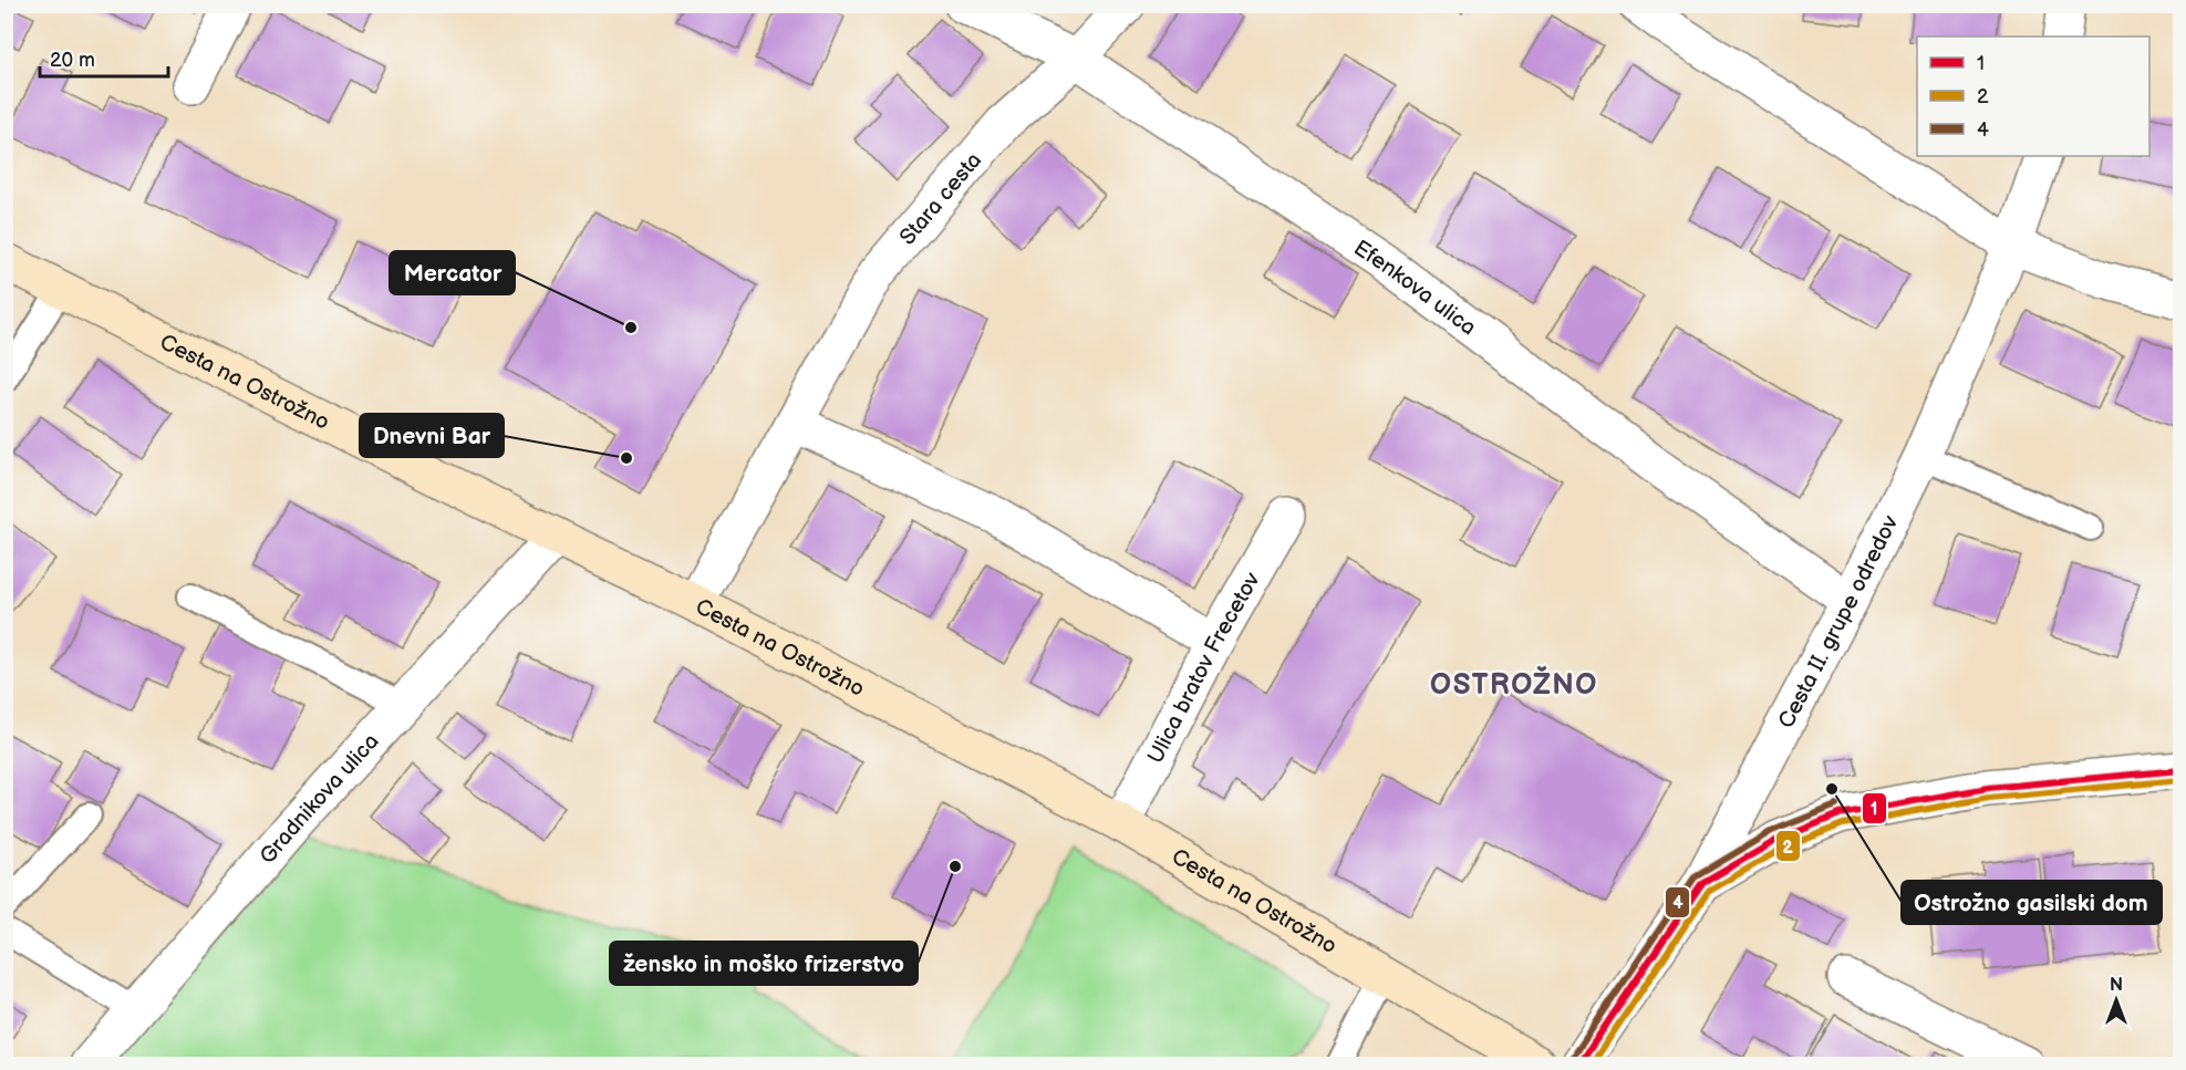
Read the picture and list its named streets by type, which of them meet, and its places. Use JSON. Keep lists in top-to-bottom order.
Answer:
{
  "streets": {
    "street": [
      "Stara cesta",
      "Efenkova ulica",
      "Cesta na Ostrožno",
      "Cesta II. grupe odredov",
      "Ulica bratov Frecetov",
      "Gradnikova ulica"
    ]
  },
  "crossings": [
    ["Stara cesta", "Efenkova ulica"],
    ["Stara cesta", "Cesta na Ostrožno"],
    ["Efenkova ulica", "Cesta II. grupe odredov"],
    ["Cesta na Ostrožno", "Ulica bratov Frecetov"],
    ["Cesta na Ostrožno", "Gradnikova ulica"]
  ],
  "districts": ["OSTROŽNO"],
  "places": [
    "Mercator",
    "Dnevni Bar",
    "Ostrožno gasilski dom",
    "žensko in moško frizerstvo"
  ],
  "lines": ["transit line 1", "transit line 2", "transit line 4"],
  "legend": ["1", "2", "4"],
  "scale_bar": "20 m",
  "north": "top"
}
